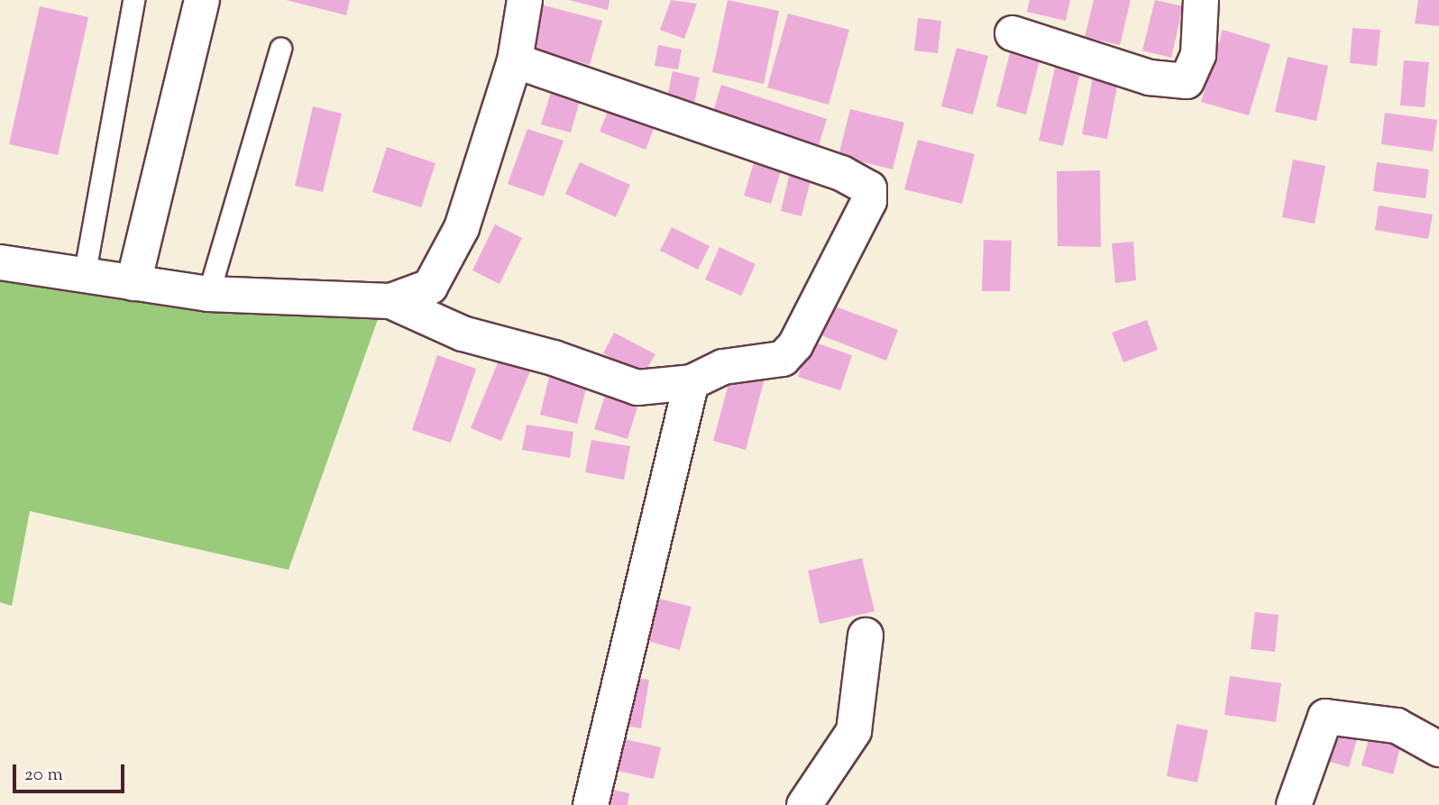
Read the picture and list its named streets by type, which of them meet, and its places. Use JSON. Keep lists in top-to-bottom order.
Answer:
{
  "scale_bar": "20 m"
}
